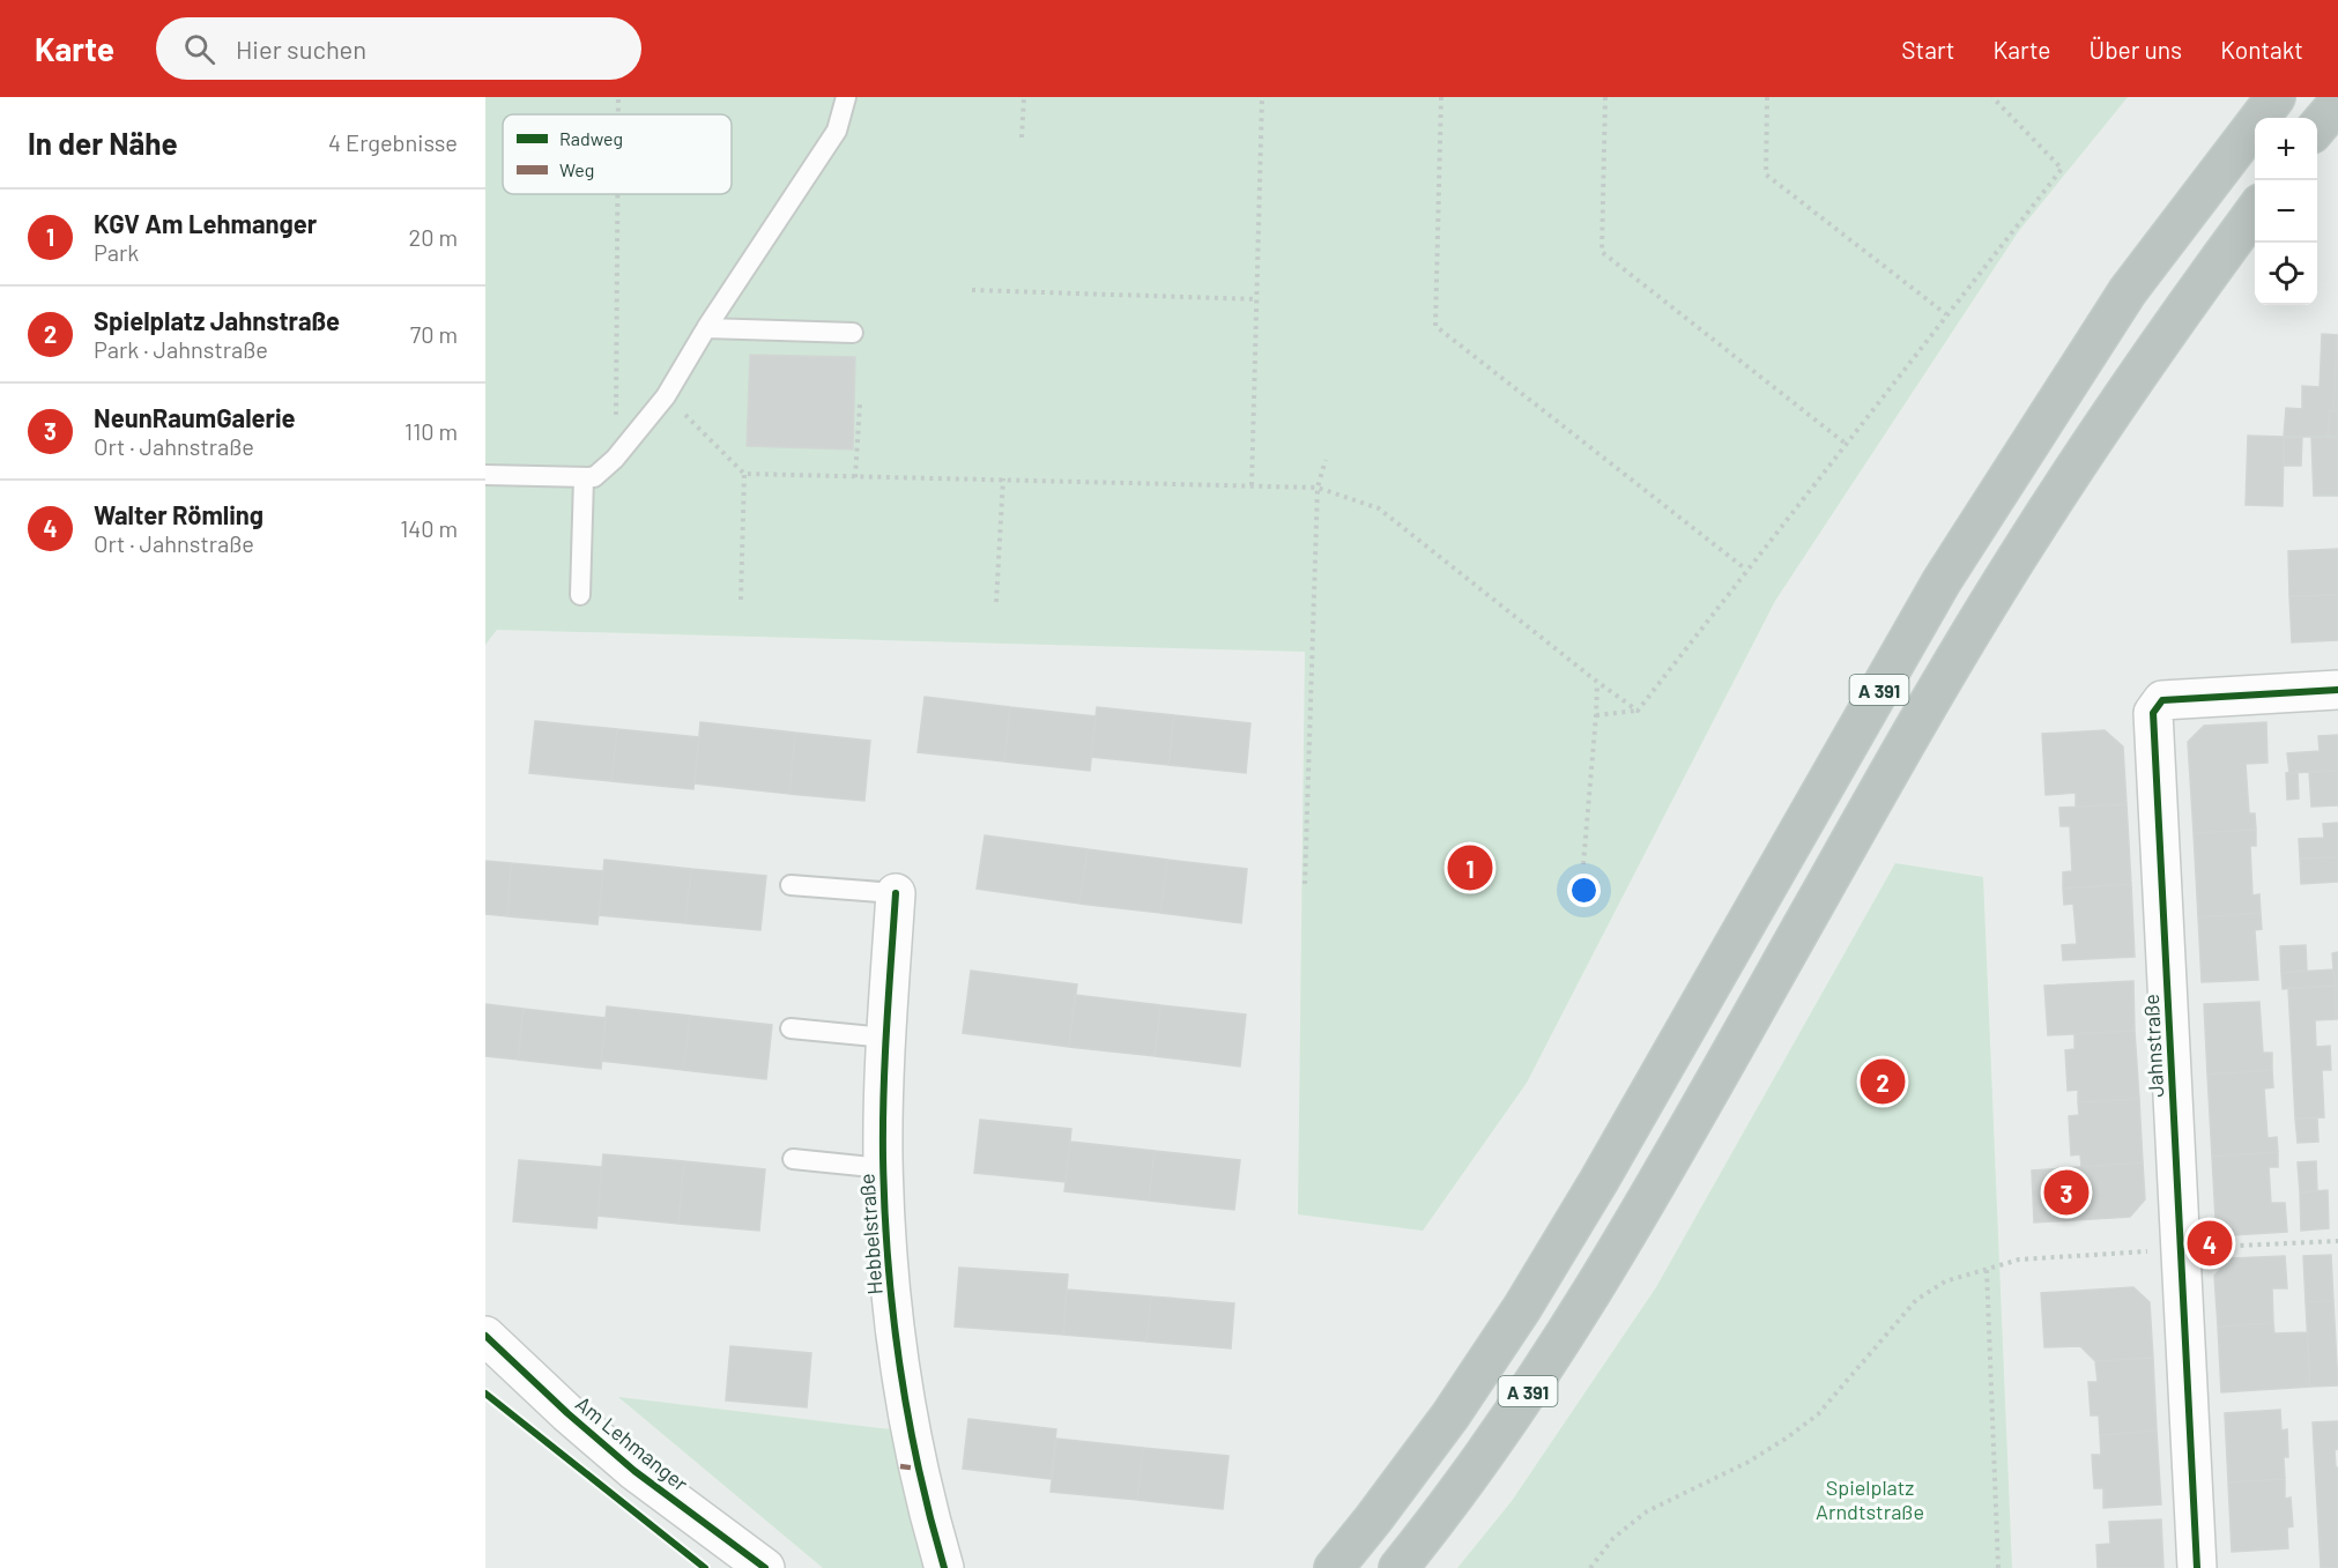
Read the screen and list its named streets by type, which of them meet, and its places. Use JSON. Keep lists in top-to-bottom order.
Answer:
{
  "streets": {
    "highway": ["A 391"],
    "street": ["Jahnstraße", "Hebbelstraße", "Am Lehmanger"]
  },
  "parks": ["Spielplatz Arndtstraße"],
  "legend": ["Radweg", "Weg"],
  "page": {
    "header": "Karte",
    "search": "Hier suchen",
    "nav": [
      "Start",
      "Karte",
      "Über uns",
      "Kontakt"
    ],
    "heading": ["In der Nähe", "4 Ergebnisse"],
    "map_buttons": ["+", "−"],
    "list": [
      {
        "mark": "1",
        "name": "KGV Am Lehmanger",
        "note": "Park",
        "value": "20 m"
      },
      {
        "mark": "2",
        "name": "Spielplatz Jahnstraße",
        "note": "Park · Jahnstraße",
        "value": "70 m"
      },
      {
        "mark": "3",
        "name": "NeunRaumGalerie",
        "note": "Ort · Jahnstraße",
        "value": "110 m"
      },
      {
        "mark": "4",
        "name": "Walter Römling",
        "note": "Ort · Jahnstraße",
        "value": "140 m"
      }
    ],
    "pins": [
      "1",
      "2",
      "3",
      "4"
    ]
  }
}
